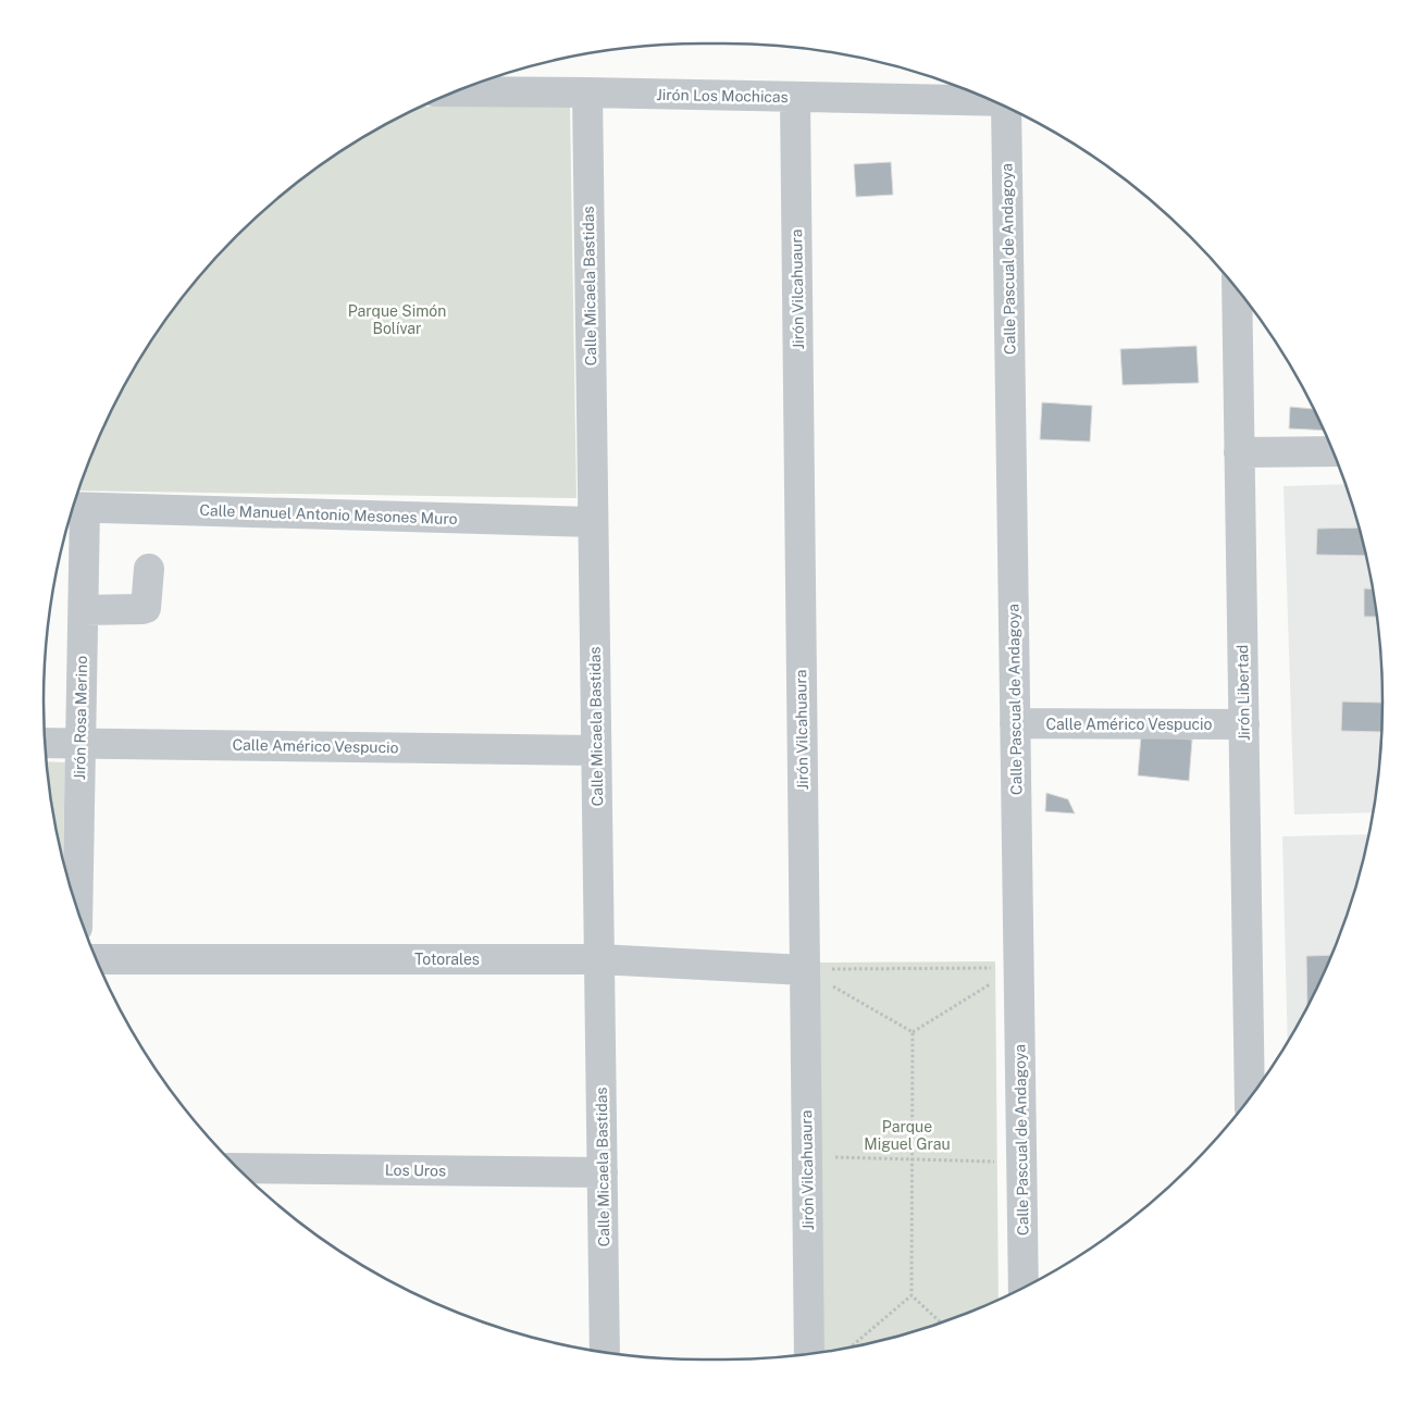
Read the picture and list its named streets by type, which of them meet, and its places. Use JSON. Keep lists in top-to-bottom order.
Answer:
{
  "streets": {
    "street": [
      "Jirón Los Mochicas",
      "Calle Pascual de Andagoya",
      "Calle Micaela Bastidas",
      "Jirón Vilcahuaura",
      "Calle Manuel Antonio Mesones Muro",
      "Jirón Libertad",
      "Jirón Rosa Merino",
      "Calle Américo Vespucio",
      "Totorales",
      "Los Uros"
    ]
  },
  "crossings": [
    ["Jirón Los Mochicas", "Calle Micaela Bastidas"],
    ["Jirón Los Mochicas", "Jirón Vilcahuaura"],
    ["Calle Pascual de Andagoya", "Calle Américo Vespucio"],
    ["Calle Micaela Bastidas", "Calle Manuel Antonio Mesones Muro"],
    ["Calle Micaela Bastidas", "Calle Américo Vespucio"],
    ["Calle Micaela Bastidas", "Totorales"],
    ["Calle Micaela Bastidas", "Los Uros"],
    ["Jirón Vilcahuaura", "Totorales"],
    ["Calle Manuel Antonio Mesones Muro", "Jirón Rosa Merino"],
    ["Jirón Libertad", "Calle Américo Vespucio"],
    ["Jirón Rosa Merino", "Calle Américo Vespucio"]
  ],
  "parks": ["Parque Simón Bolívar", "Parque Miguel Grau"]
}
